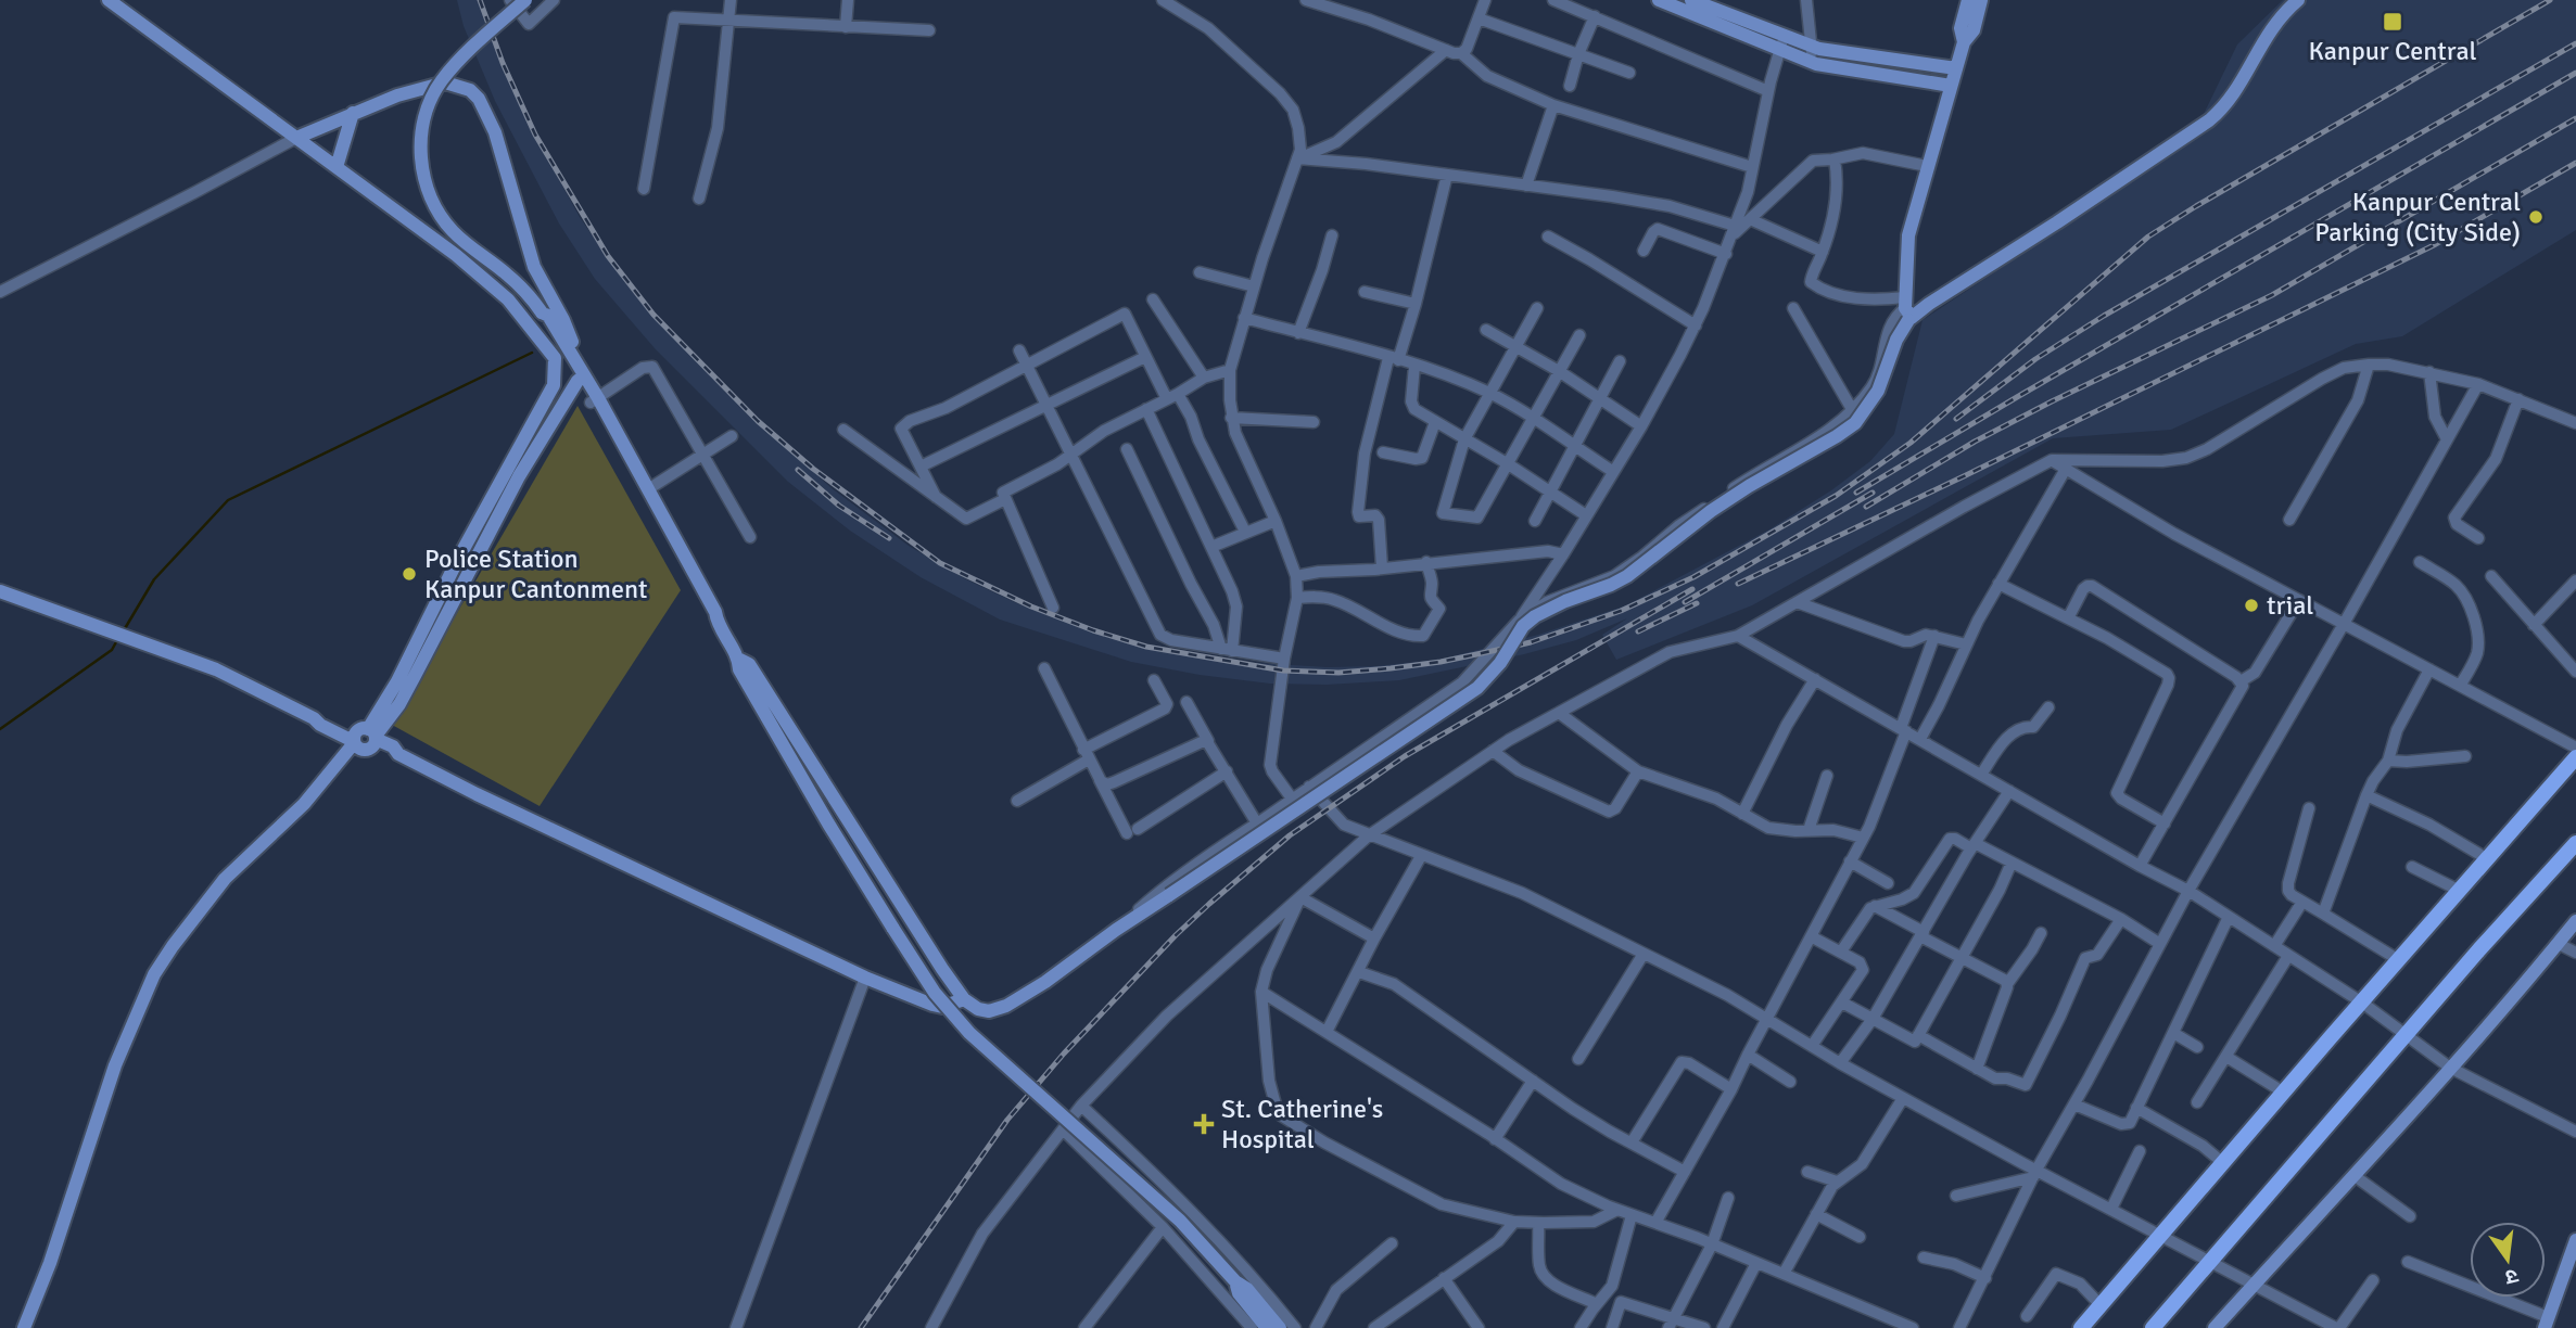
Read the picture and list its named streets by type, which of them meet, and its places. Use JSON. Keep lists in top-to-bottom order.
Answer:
{
  "places": {
    "transit": ["Kanpur Central"],
    "other": ["Kanpur Central Parking (City Side)", "Police Station Kanpur Cantonment", "trial"],
    "health": ["St. Catherine's Hospital"]
  },
  "north": "bottom"
}
